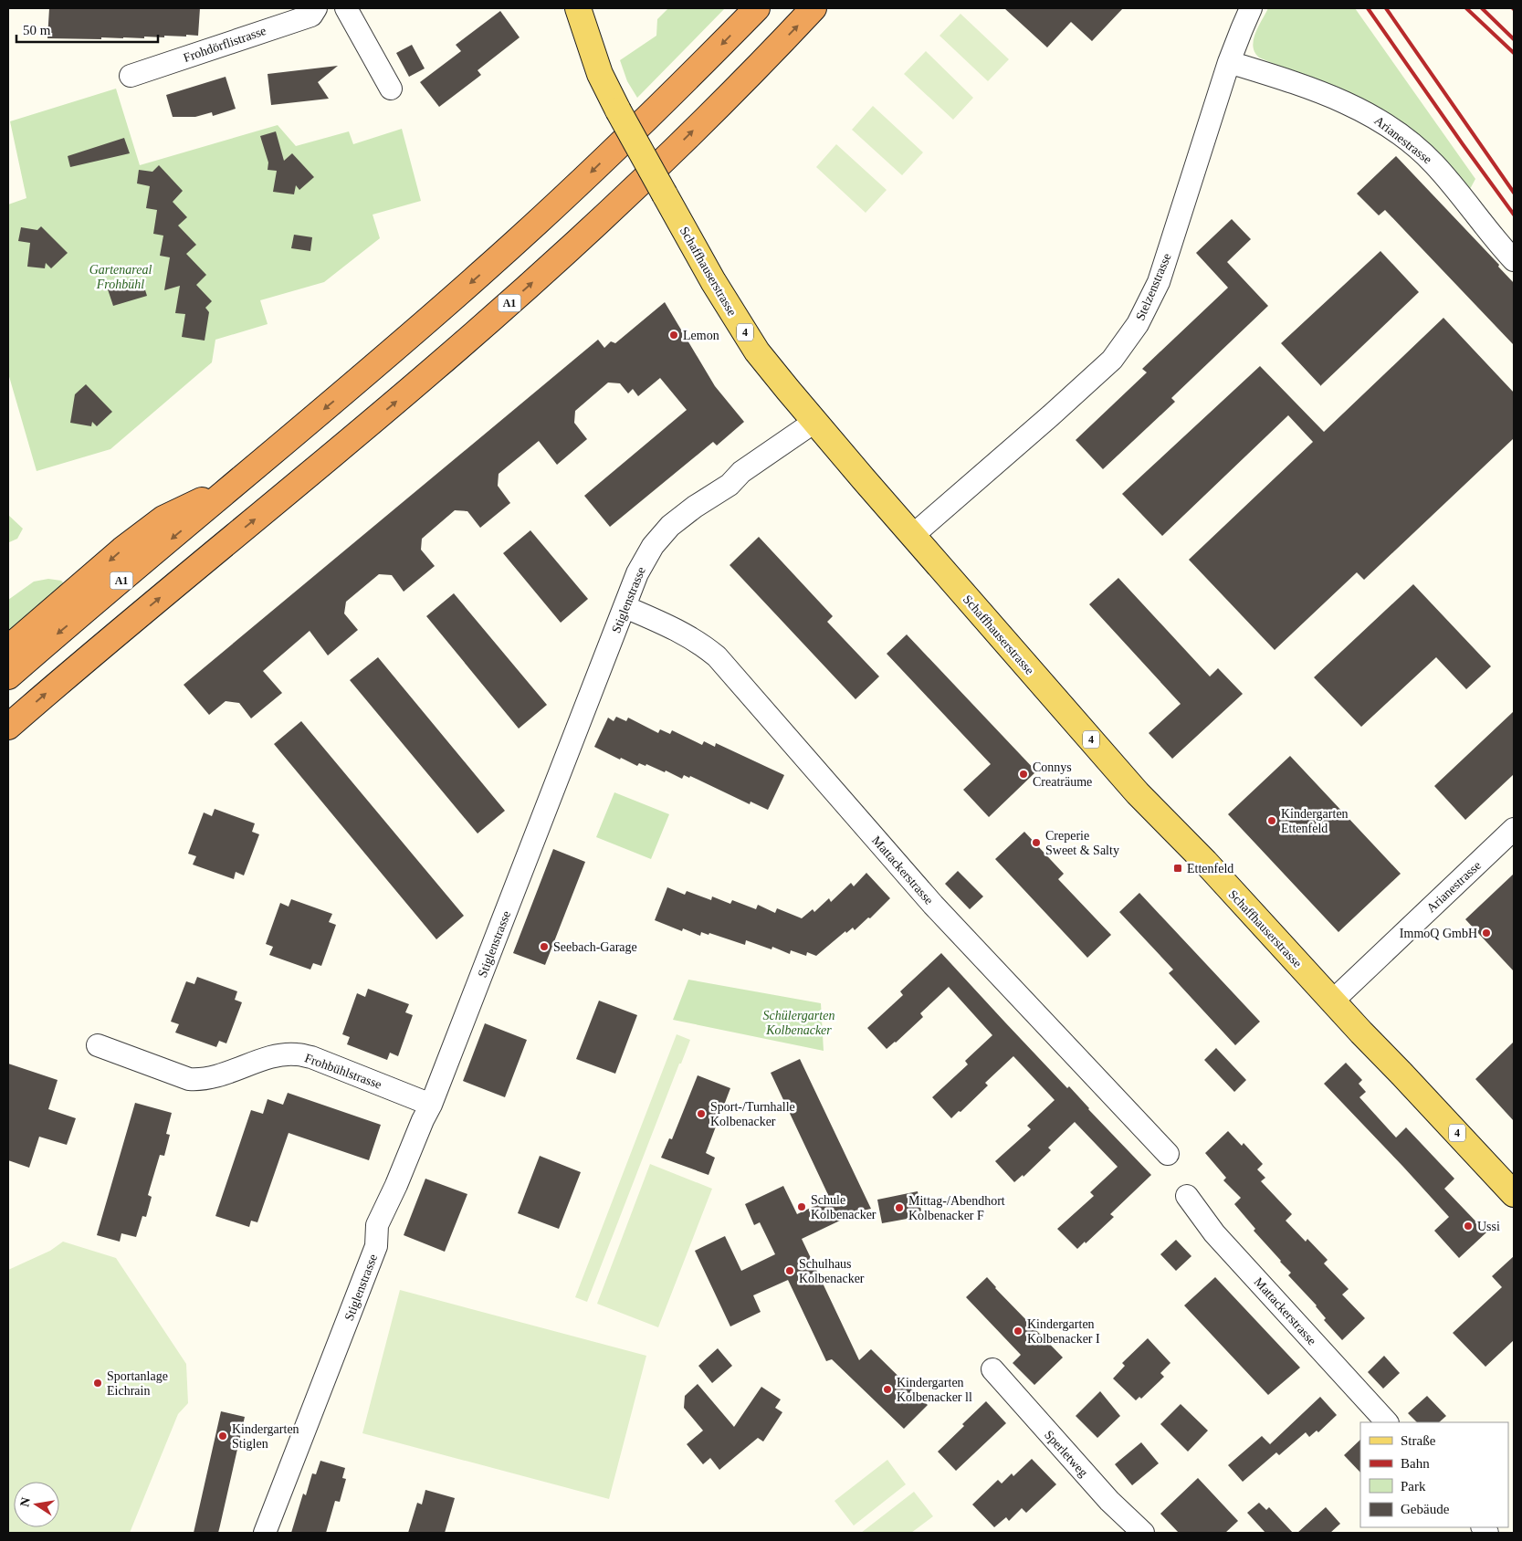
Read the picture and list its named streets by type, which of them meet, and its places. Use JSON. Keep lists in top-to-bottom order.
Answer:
{
  "streets": {
    "highway": ["A1"],
    "main road": ["Schaffhauserstrasse", "4"],
    "street": [
      "Frohdörflistrasse",
      "Arianestrasse",
      "Stelzenstrasse",
      "Stiglenstrasse",
      "Mattackerstrasse",
      "Frohbühlstrasse",
      "Sperletweg"
    ]
  },
  "crossings": [
    ["Arianestrasse", "Schaffhauserstrasse"],
    ["Arianestrasse", "Stelzenstrasse"],
    ["Schaffhauserstrasse", "Stelzenstrasse"],
    ["Schaffhauserstrasse", "Stiglenstrasse"],
    ["Stiglenstrasse", "Mattackerstrasse"],
    ["Stiglenstrasse", "Frohbühlstrasse"]
  ],
  "parks": ["Gartenareal Frohbühl", "Schülergarten Kolbenacker"],
  "places": {
    "other": [
      "Lemon",
      "Connys Creaträume",
      "Kindergarten Ettenfeld",
      "Creperie Sweet & Salty",
      "ImmoQ GmbH",
      "Seebach-Garage",
      "Sport-/Turnhalle Kolbenacker",
      "Schule Kolbenacker",
      "Mittag-/Abendhort Kolbenacker F",
      "Ussi",
      "Schulhaus Kolbenacker",
      "Kindergarten Kolbenacker I",
      "Sportanlage Eichrain",
      "Kindergarten Kolbenacker ll",
      "Kindergarten Stiglen"
    ],
    "transit": ["Ettenfeld"]
  },
  "legend": [
    "Straße",
    "Bahn",
    "Park",
    "Gebäude"
  ],
  "scale_bar": "50 m",
  "north": "left"
}
